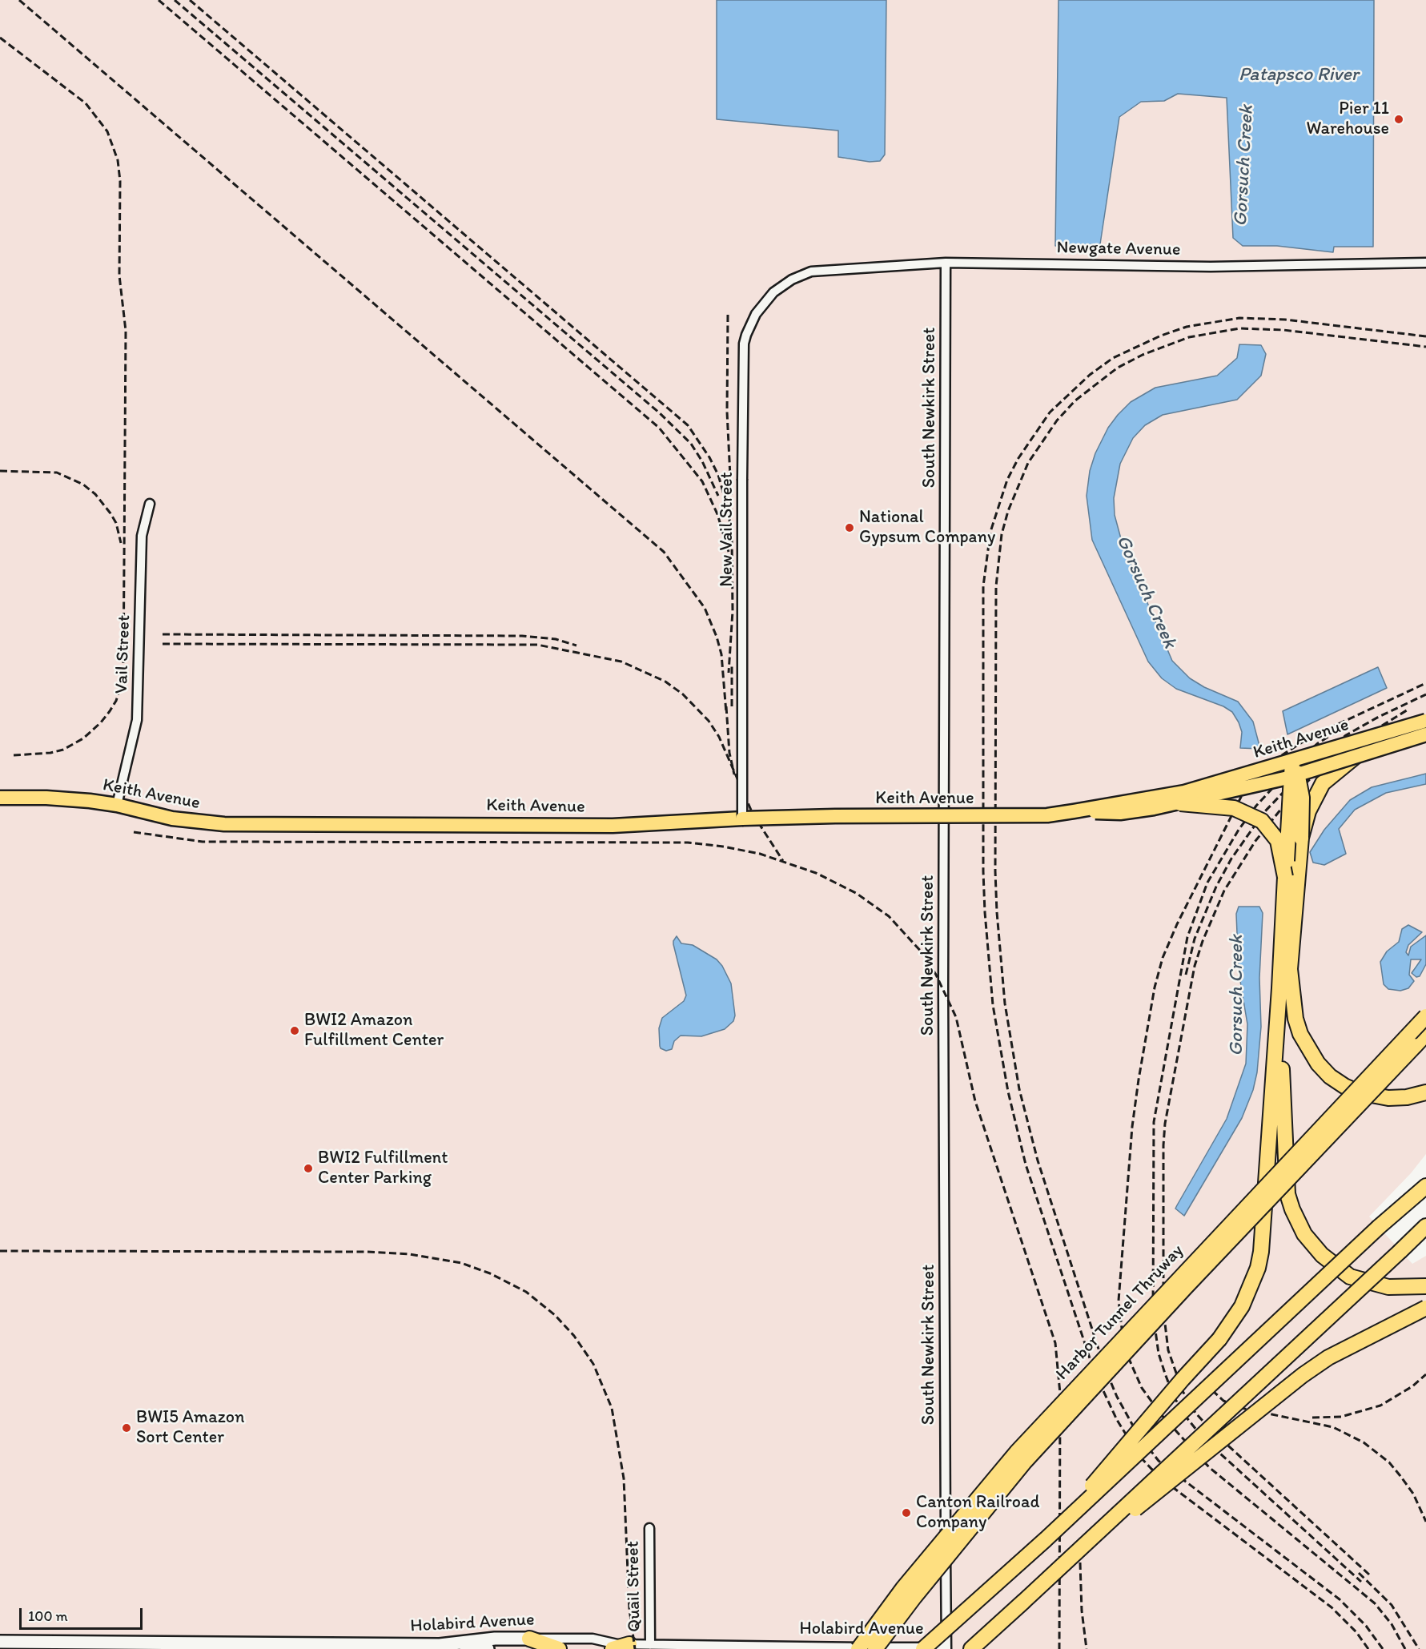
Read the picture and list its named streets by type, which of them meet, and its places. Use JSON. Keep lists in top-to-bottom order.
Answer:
{
  "streets": {
    "highway": ["Harbor Tunnel Thruway"],
    "main road": ["Keith Avenue", "Holabird Avenue"],
    "street": [
      "Newgate Avenue",
      "South Newkirk Street",
      "New Vail Street",
      "Vail Street",
      "Quail Street"
    ]
  },
  "crossings": [
    ["Newgate Avenue", "South Newkirk Street"],
    ["Newgate Avenue", "New Vail Street"],
    ["South Newkirk Street", "Keith Avenue"],
    ["South Newkirk Street", "Holabird Avenue"],
    ["New Vail Street", "Keith Avenue"],
    ["Vail Street", "Keith Avenue"],
    ["Quail Street", "Holabird Avenue"]
  ],
  "water": ["Patapsco River", "Gorsuch Creek"],
  "places": [
    "Pier 11 Warehouse",
    "National Gypsum Company",
    "BWI2 Amazon Fulfillment Center",
    "BWI2 Fulfillment Center Parking",
    "BWI5 Amazon Sort Center",
    "Canton Railroad Company"
  ],
  "scale_bar": "100 m"
}
